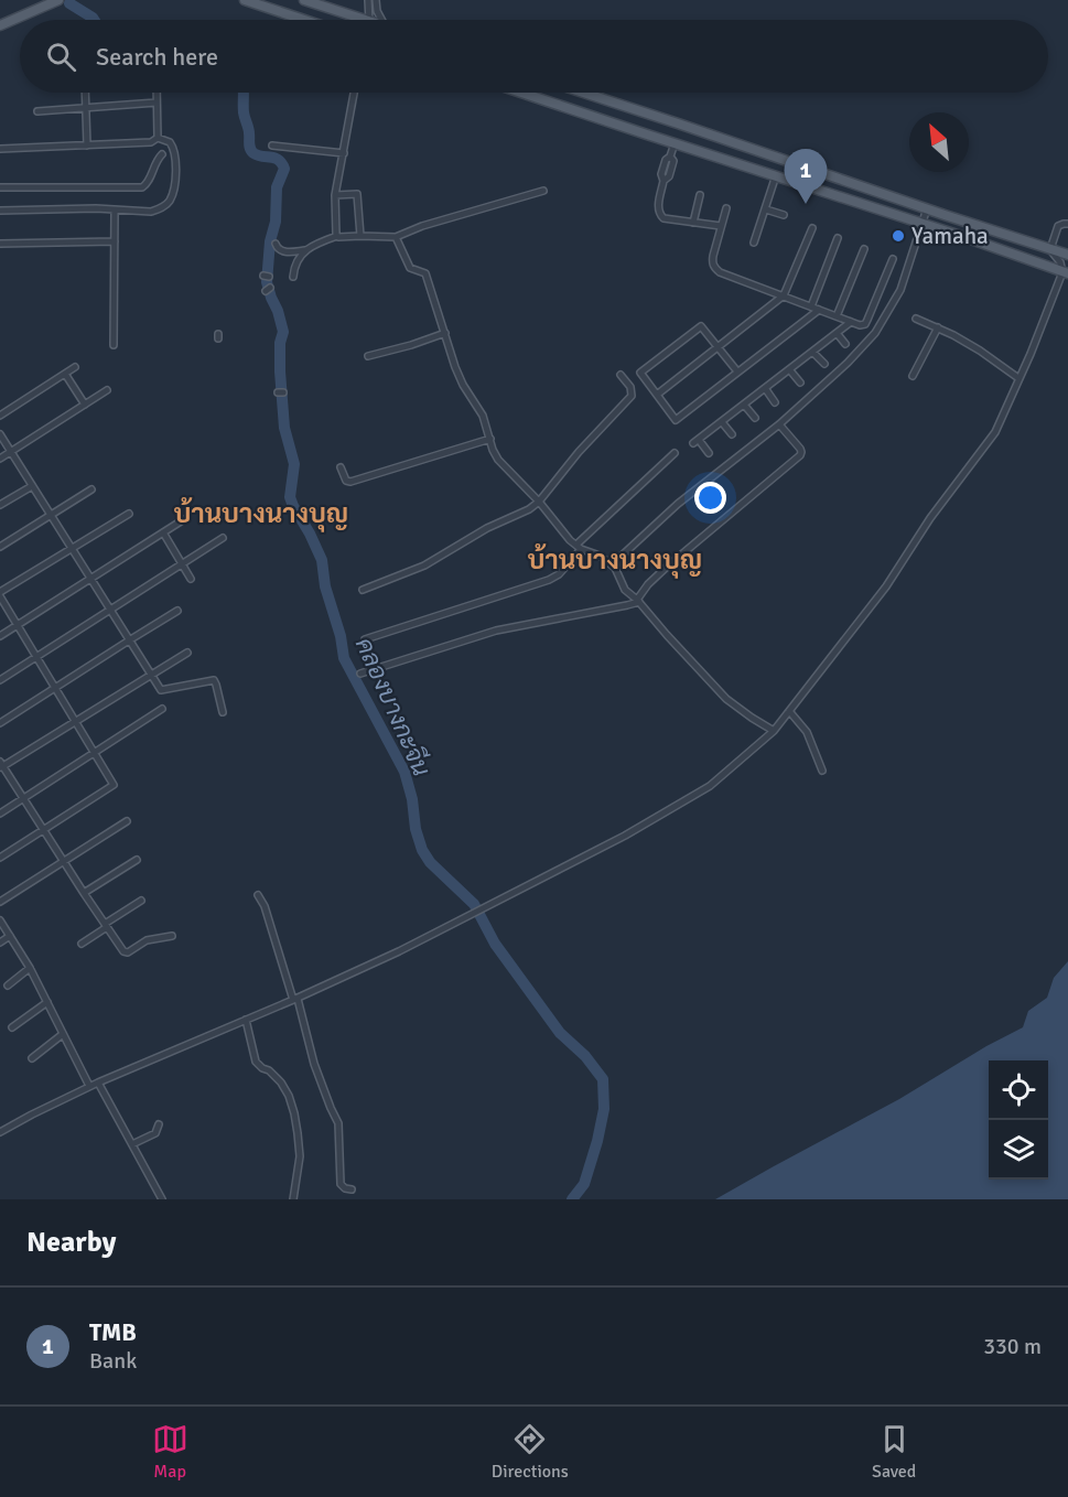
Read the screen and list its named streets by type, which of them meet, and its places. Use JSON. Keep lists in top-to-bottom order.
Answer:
{
  "districts": ["บ้านบางนางบุญ", "บ้านบางนางบุญ"],
  "water": ["คลองบางกะจีน"],
  "places": ["Yamaha"],
  "north": "top left",
  "page": {
    "search": "Search here",
    "pins": "1",
    "heading": "Nearby",
    "list": [
      {
        "mark": "1",
        "name": "TMB",
        "note": "Bank",
        "value": "330 m"
      }
    ],
    "nav": ["Map", "Directions", "Saved"]
  }
}
